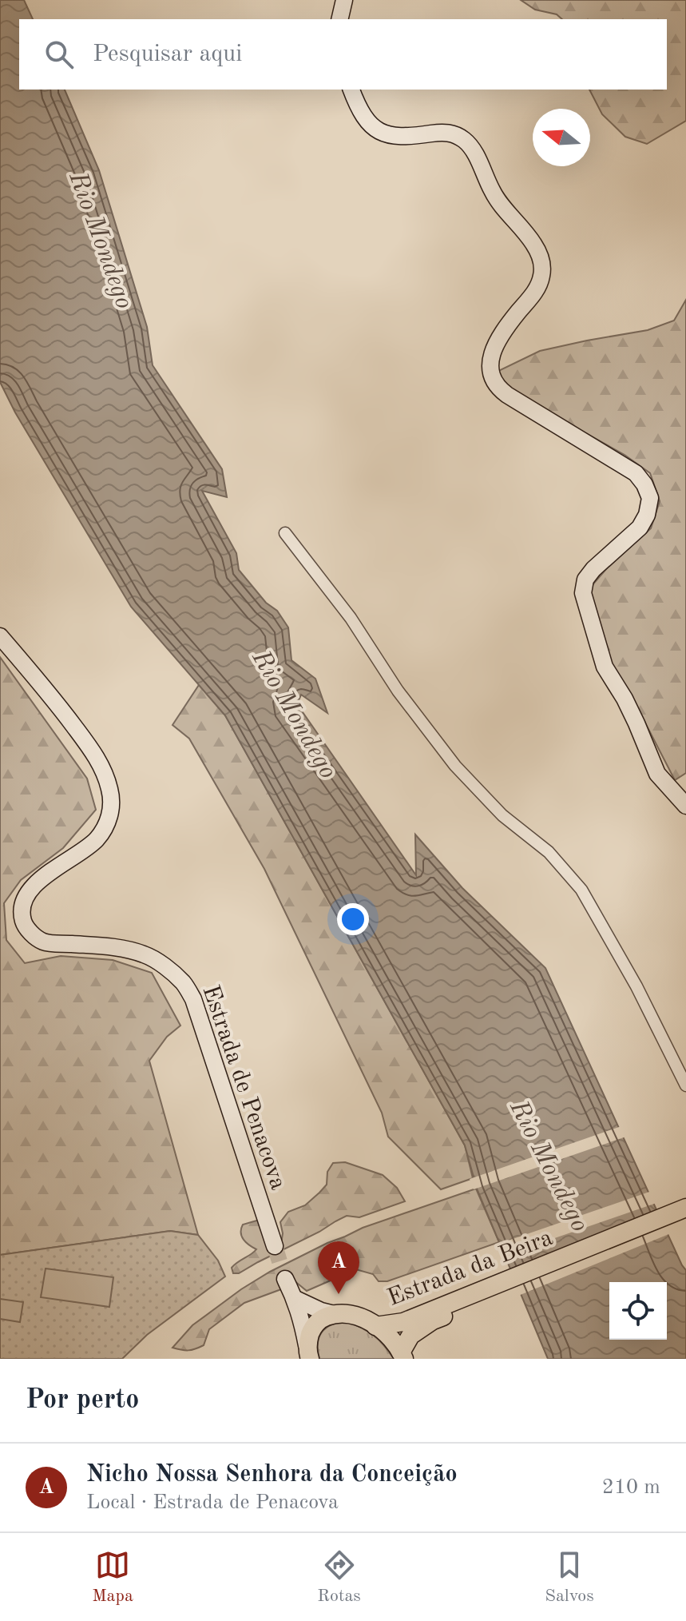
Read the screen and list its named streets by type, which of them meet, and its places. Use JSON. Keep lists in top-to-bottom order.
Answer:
{
  "streets": {
    "main road": ["Estrada da Beira"],
    "street": ["Estrada de Penacova"]
  },
  "water": ["Rio Mondego"],
  "north": "left",
  "page": {
    "search": "Pesquisar aqui",
    "pins": "A",
    "heading": "Por perto",
    "list": [
      {
        "mark": "A",
        "name": "Nicho Nossa Senhora da Conceição",
        "note": "Local · Estrada de Penacova",
        "value": "210 m"
      }
    ],
    "nav": ["Mapa", "Rotas", "Salvos"]
  }
}
